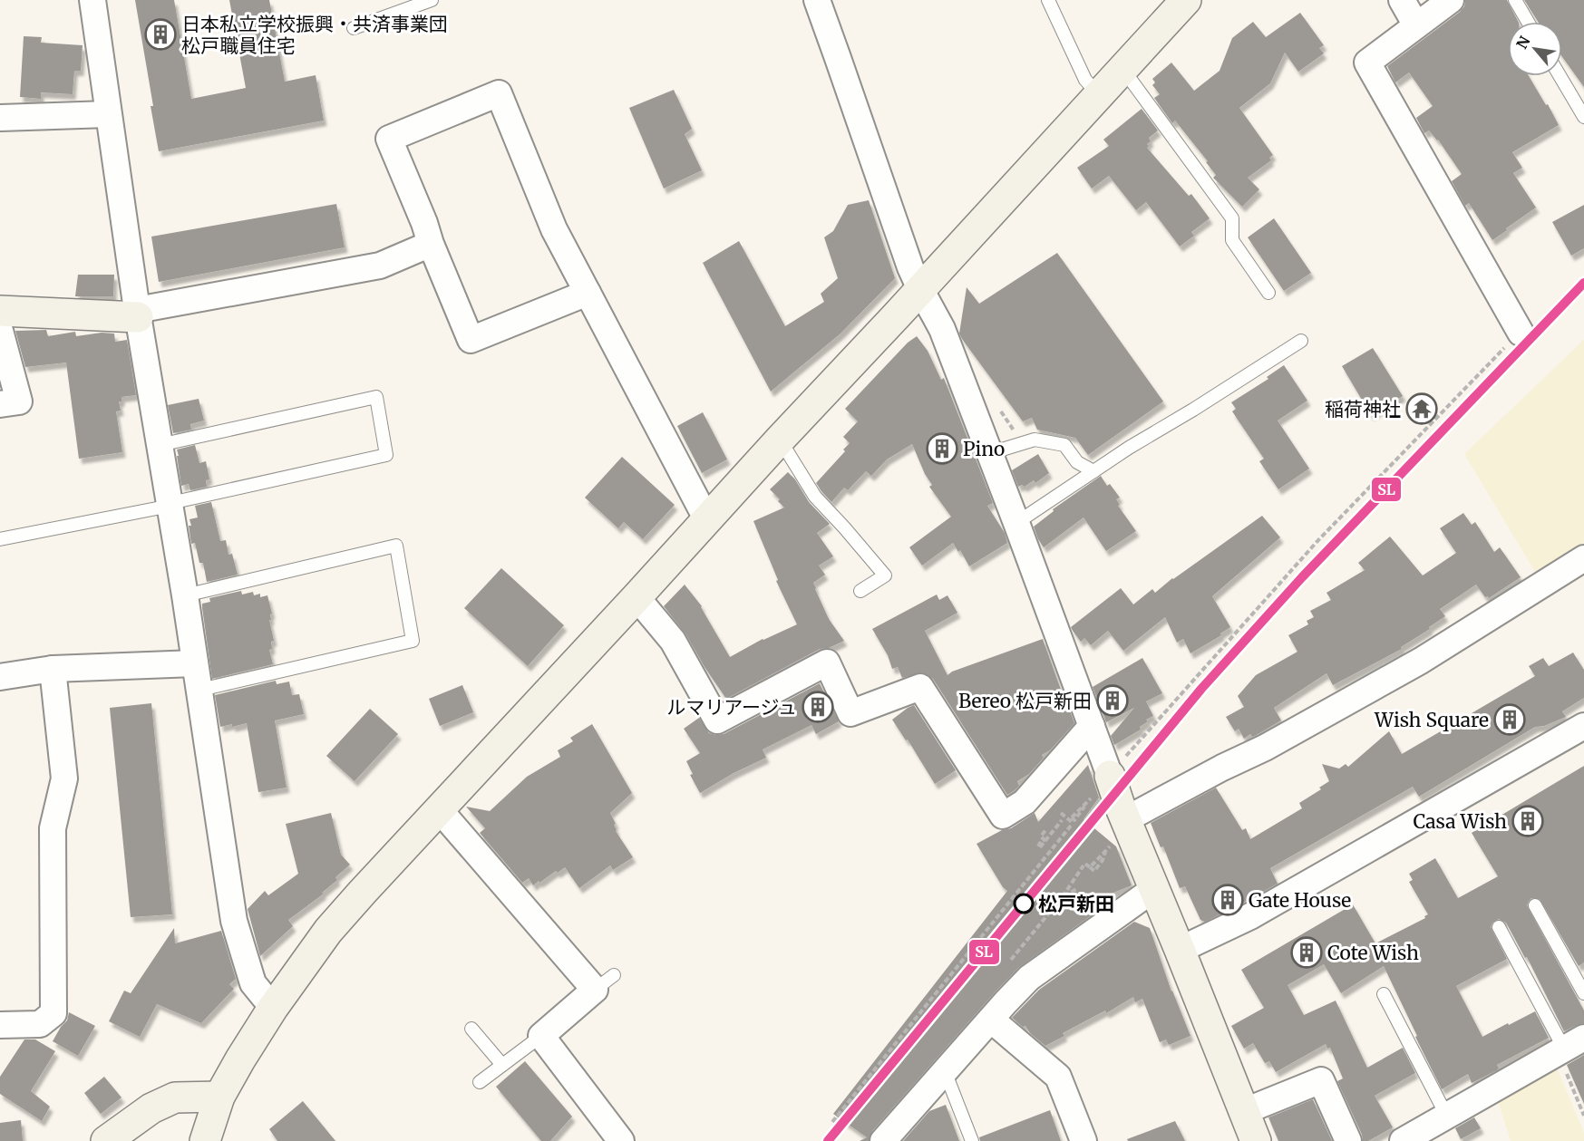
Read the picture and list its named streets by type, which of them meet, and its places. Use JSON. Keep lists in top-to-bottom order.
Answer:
{
  "places": {
    "building": [
      "日本私立学校振興・共済事業団 松戸職員住宅",
      "Pino",
      "Bereo 松戸新田",
      "ルマリアージュ",
      "Wish Square",
      "Casa Wish",
      "Gate House",
      "Cote Wish"
    ],
    "temple": ["稲荷神社"],
    "other": ["松戸新田"]
  },
  "lines": ["transit line SL"],
  "north": "top left"
}
